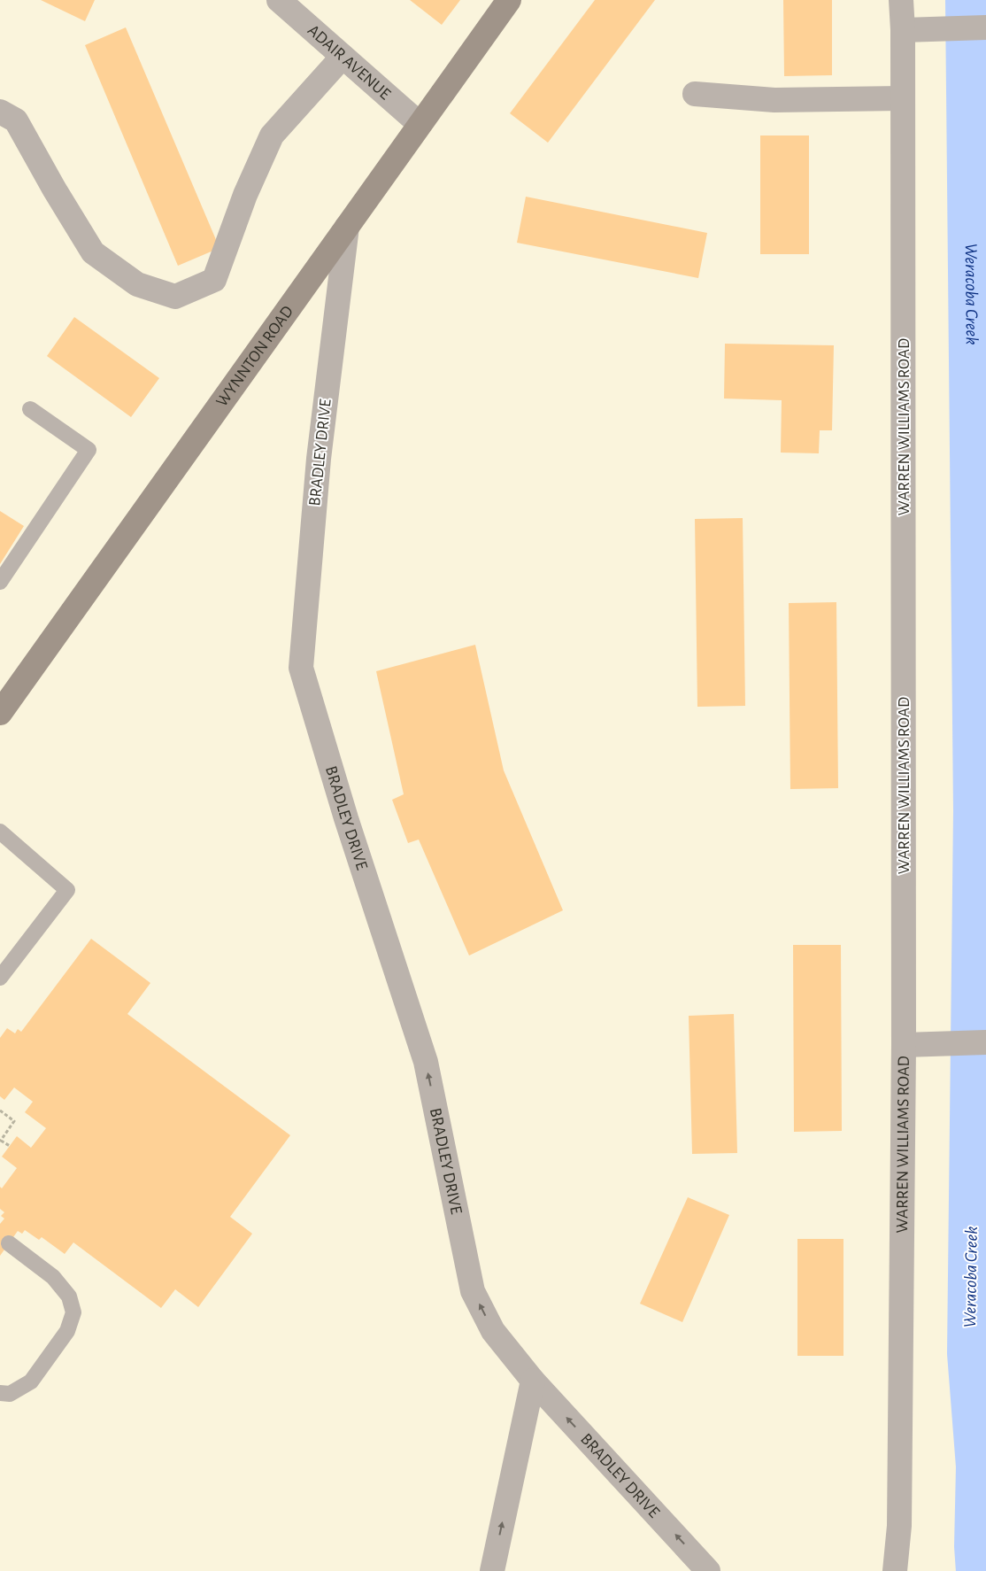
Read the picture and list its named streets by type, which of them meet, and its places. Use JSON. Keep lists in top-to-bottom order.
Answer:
{
  "streets": {
    "main road": ["WYNNTON ROAD"],
    "street": ["ADAIR AVENUE", "WARREN WILLIAMS ROAD", "BRADLEY DRIVE"]
  },
  "crossings": [
    ["ADAIR AVENUE", "WYNNTON ROAD"],
    ["WYNNTON ROAD", "BRADLEY DRIVE"]
  ],
  "one_way": ["BRADLEY DRIVE"],
  "water": ["Weracoba Creek"]
}
